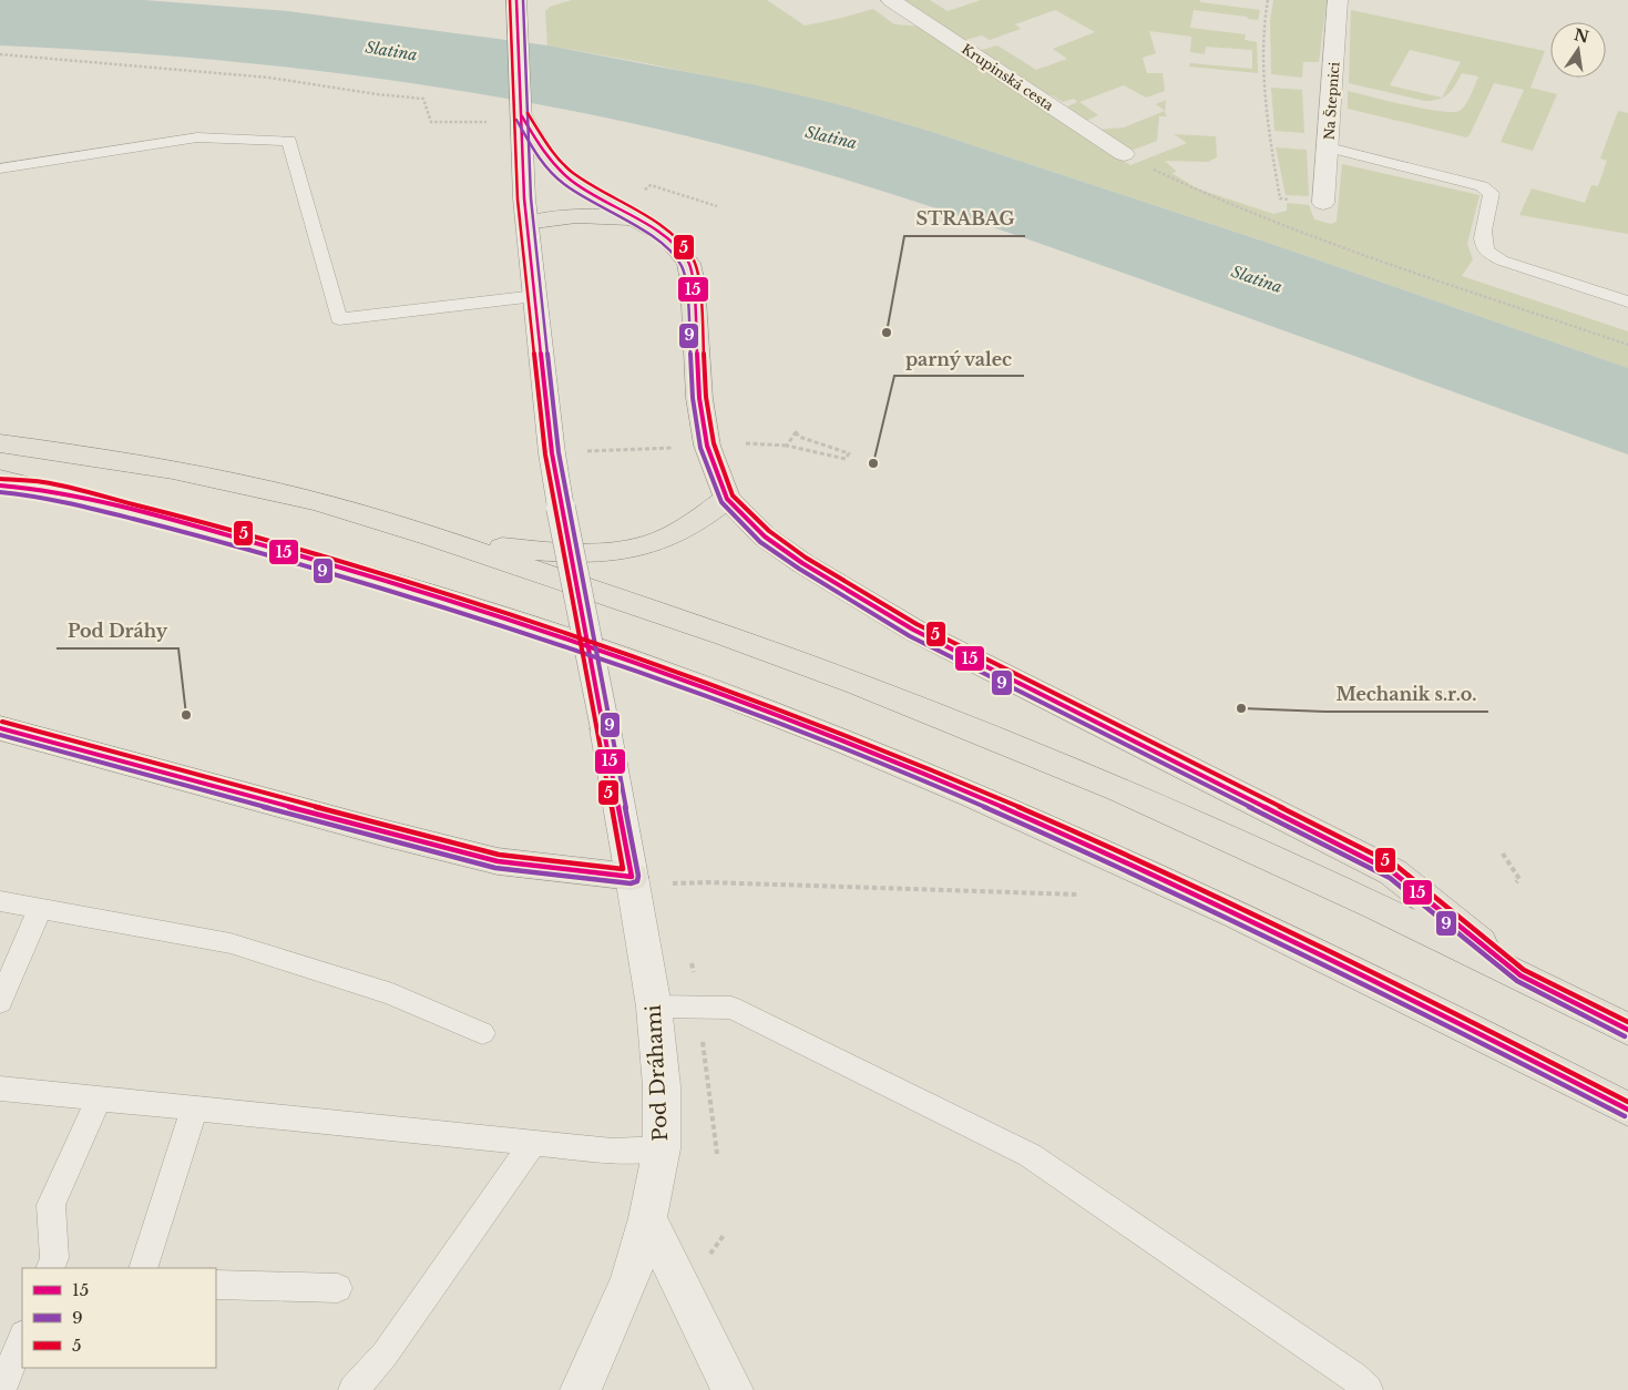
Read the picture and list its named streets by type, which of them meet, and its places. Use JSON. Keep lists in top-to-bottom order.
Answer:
{
  "streets": {
    "street": ["Krupinská cesta", "Na Štepnici", "Pod Dráhami"]
  },
  "water": ["Slatina"],
  "places": [
    "STRABAG",
    "parný valec",
    "Mechanik s.r.o.",
    "Pod Dráhy"
  ],
  "lines": ["transit line 15", "transit line 9", "transit line 5"],
  "legend": ["15", "9", "5"],
  "north": "top"
}
